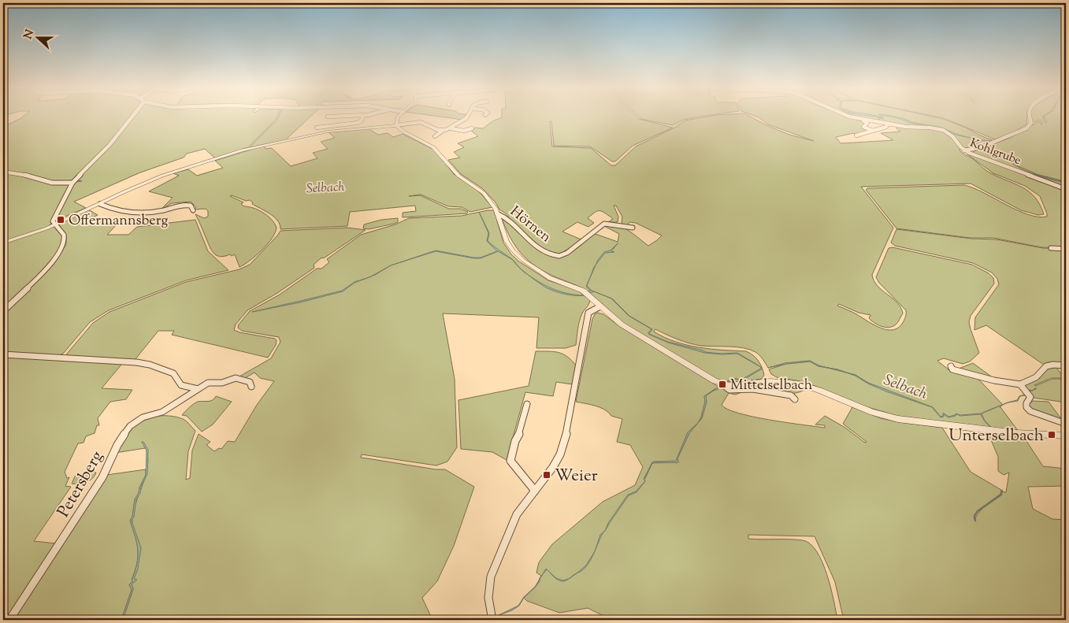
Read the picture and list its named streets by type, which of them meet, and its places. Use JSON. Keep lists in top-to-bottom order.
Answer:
{
  "streets": {
    "street": ["Kohlgrube", "Hörnen", "Petersberg"]
  },
  "water": ["Selbach"],
  "places": {
    "transit": [
      "Offermannsberg",
      "Mittelselbach",
      "Unterselbach",
      "Weier"
    ]
  },
  "north": "left"
}
